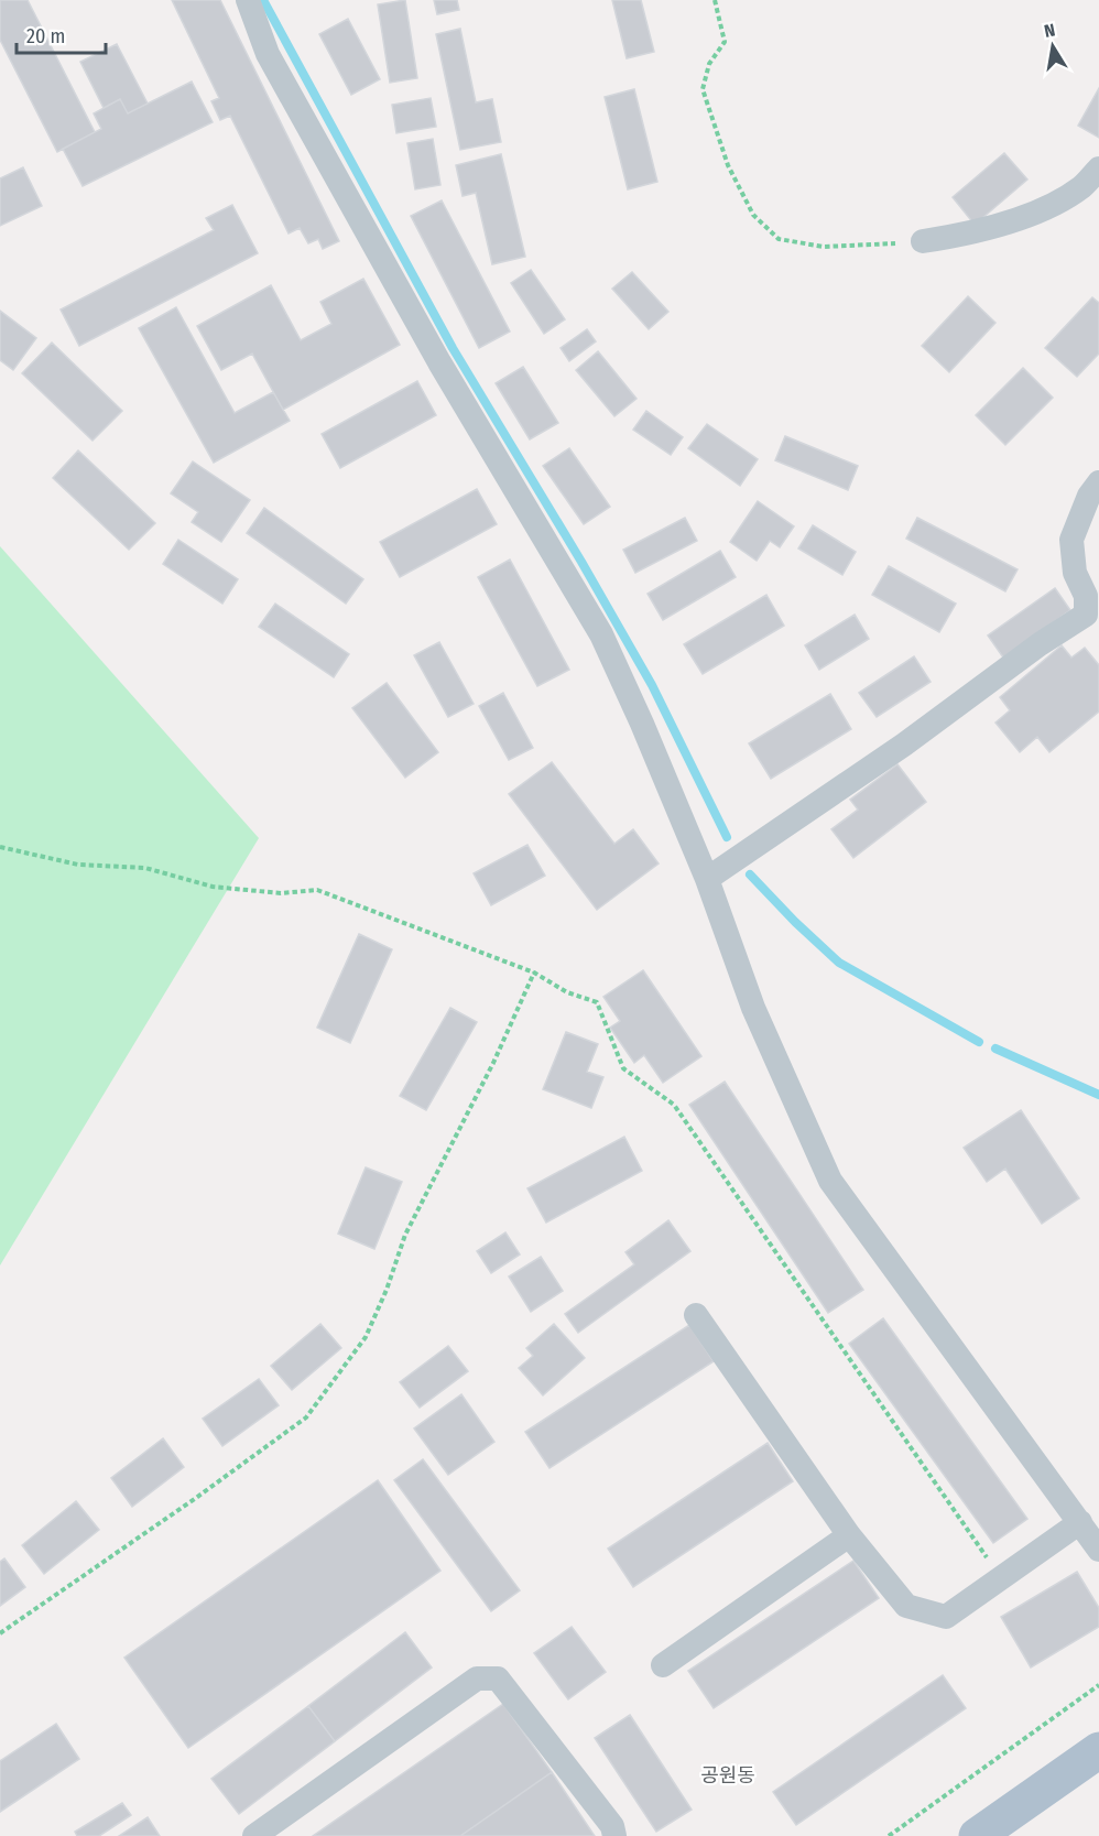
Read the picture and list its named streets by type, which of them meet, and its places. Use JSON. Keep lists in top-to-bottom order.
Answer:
{
  "districts": ["공원동"],
  "scale_bar": "20 m",
  "north": "top"
}
